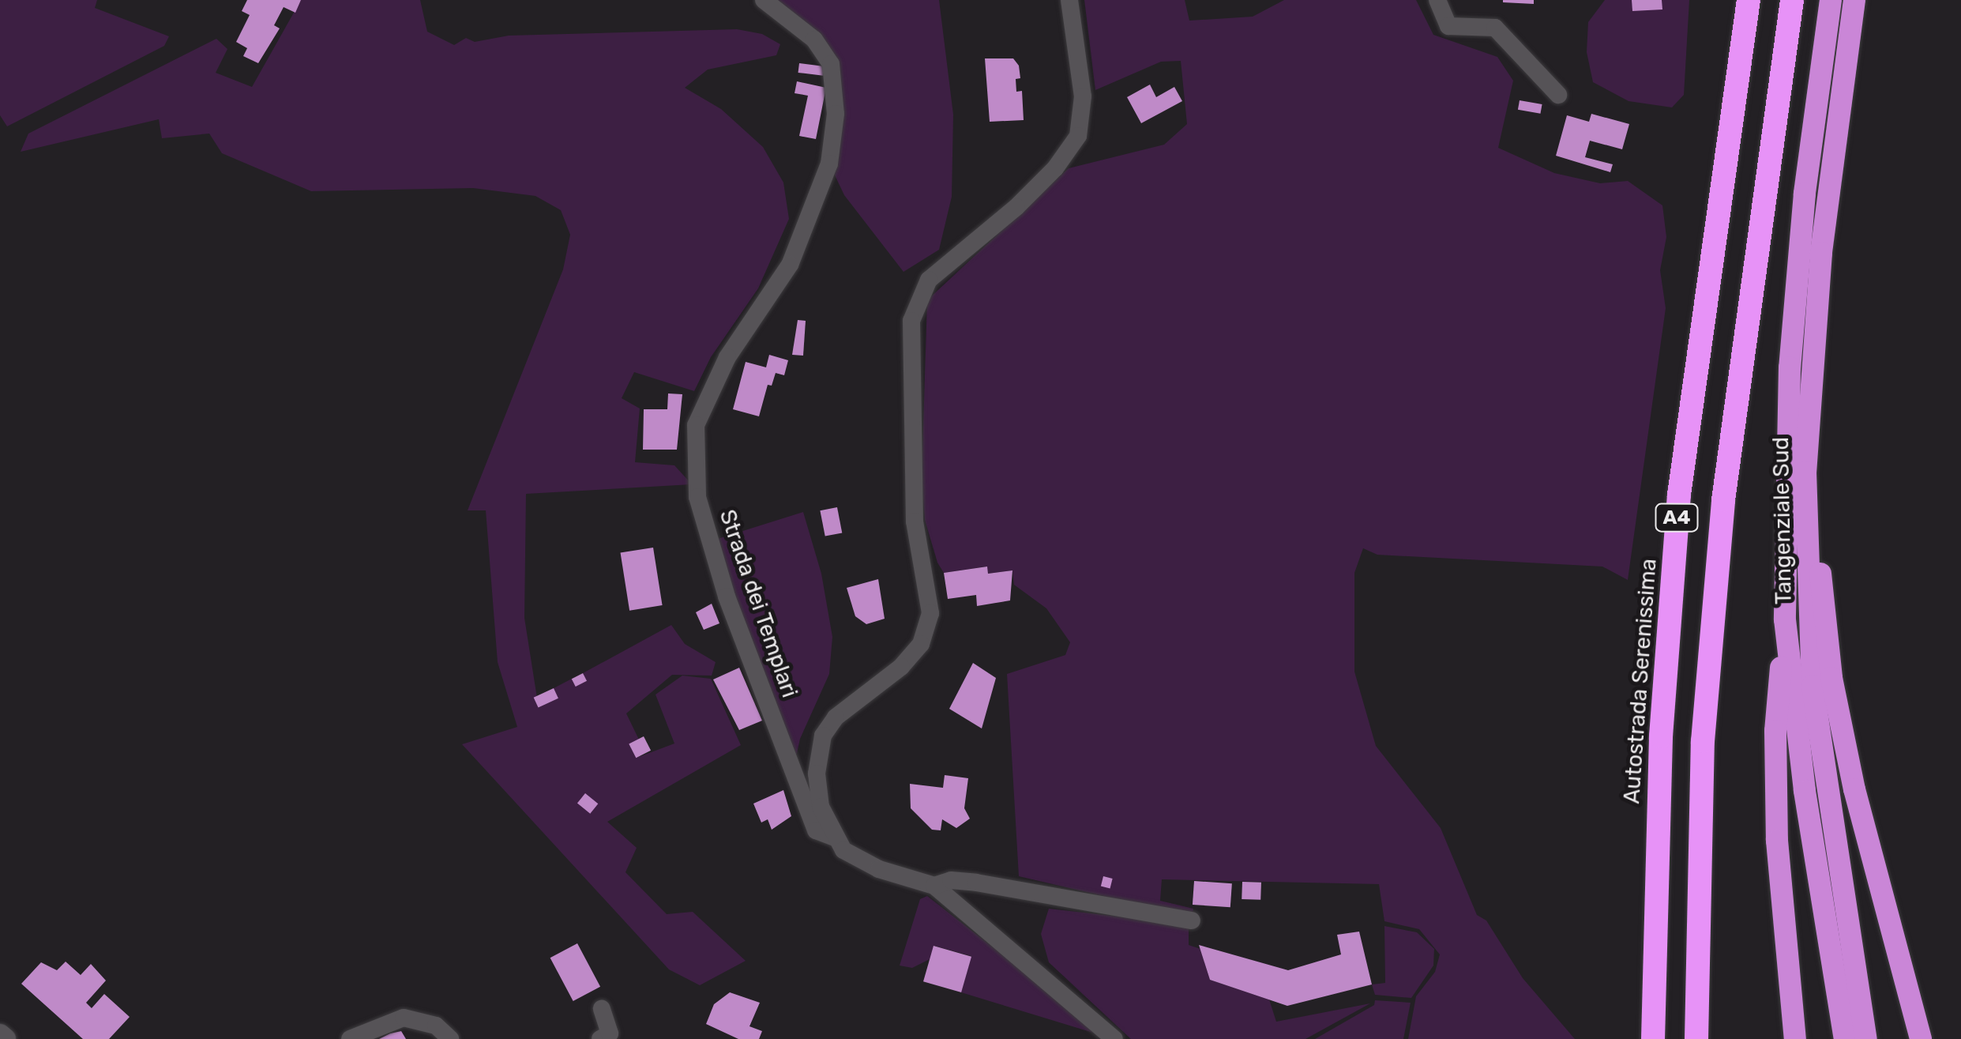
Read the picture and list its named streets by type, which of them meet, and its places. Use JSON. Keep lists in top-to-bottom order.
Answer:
{
  "streets": {
    "highway": ["A4", "Tangenziale Sud", "Autostrada Serenissima"],
    "street": ["Strada dei Templari"]
  }
}
